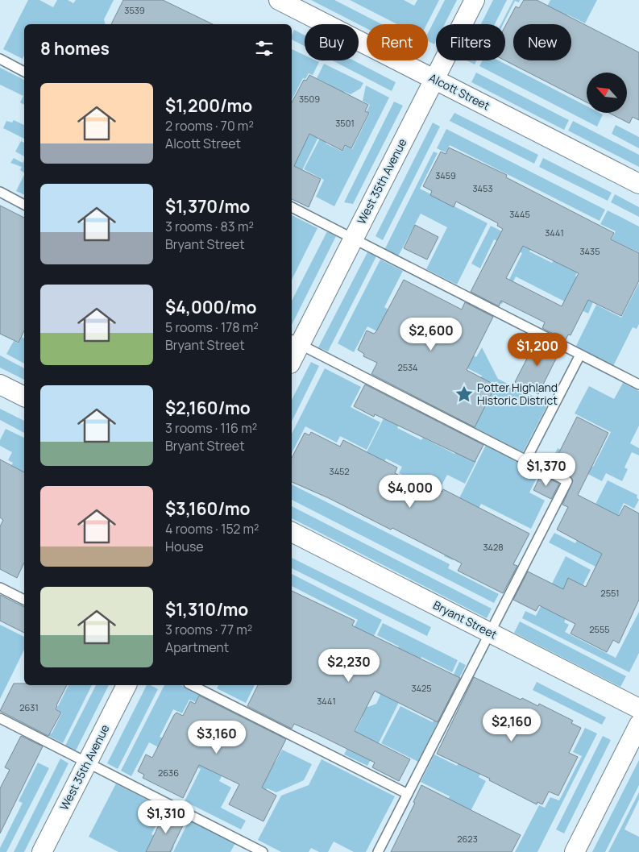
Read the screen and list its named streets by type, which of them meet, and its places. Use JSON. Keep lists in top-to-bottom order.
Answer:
{
  "streets": {
    "street": ["Alcott Street", "West 35th Avenue", "Bryant Street"]
  },
  "crossings": [
    ["Alcott Street", "West 35th Avenue"]
  ],
  "places": {
    "place": ["Potter Highland Historic District"]
  },
  "house_numbers": [
    "3539",
    "3509",
    "3501",
    "3459",
    "3453",
    "3445",
    "3441",
    "3435",
    "2534",
    "3452",
    "3428",
    "2551",
    "2555",
    "3425",
    "3441",
    "2631",
    "2636",
    "2623"
  ],
  "north": "top left",
  "page": {
    "chip": [
      "Buy",
      "Rent",
      "Filters",
      "New"
    ],
    "heading": "8 homes",
    "list": [
      {
        "name": "$1,200/mo",
        "note": "2 rooms · 70 m² · Alcott Street"
      },
      {
        "name": "$1,370/mo",
        "note": "3 rooms · 83 m² · Bryant Street"
      },
      {
        "name": "$4,000/mo",
        "note": "5 rooms · 178 m² · Bryant Street"
      },
      {
        "name": "$2,160/mo",
        "note": "3 rooms · 116 m² · Bryant Street"
      },
      {
        "name": "$3,160/mo",
        "note": "4 rooms · 152 m² · House"
      },
      {
        "name": "$1,310/mo",
        "note": "3 rooms · 77 m² · Apartment"
      }
    ],
    "price": [
      "$2,600",
      "$1,200",
      "$1,370",
      "$4,000",
      "$2,230",
      "$2,160",
      "$3,160",
      "$1,310"
    ]
  }
}
